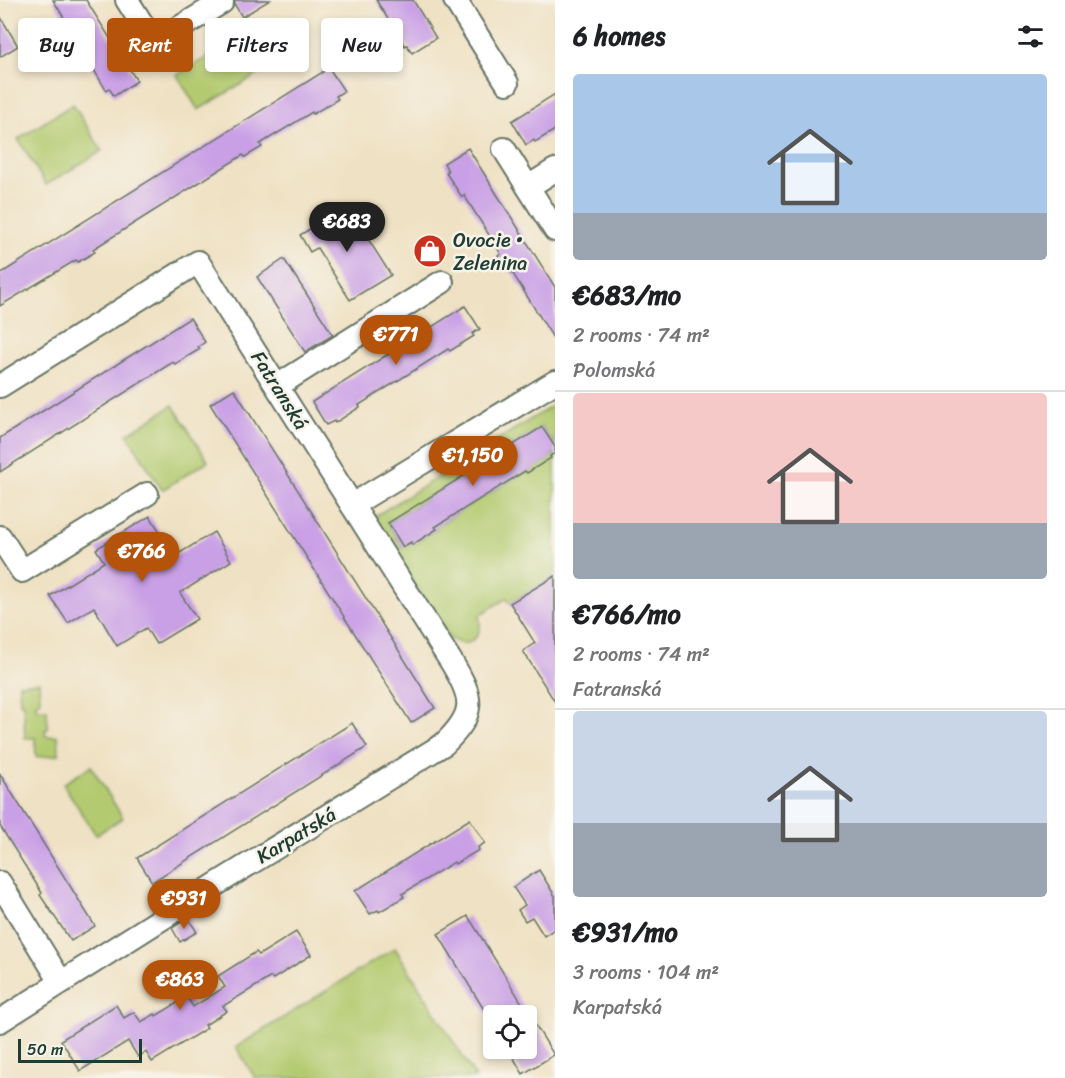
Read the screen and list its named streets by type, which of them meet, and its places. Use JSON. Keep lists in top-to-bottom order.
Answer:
{
  "streets": {
    "street": ["Fatranská", "Karpatská"]
  },
  "crossings": [
    ["Fatranská", "Karpatská"]
  ],
  "places": {
    "shop": ["Ovocie • Zelenina"]
  },
  "scale_bar": "50 m",
  "page": {
    "heading": "6 homes",
    "chip": [
      "Buy",
      "Rent",
      "Filters",
      "New"
    ],
    "list": [
      {
        "name": "€683/mo",
        "note": "2 rooms · 74 m² · Polomská"
      },
      {
        "name": "€766/mo",
        "note": "2 rooms · 74 m² · Fatranská"
      },
      {
        "name": "€931/mo",
        "note": "3 rooms · 104 m² · Karpatská"
      }
    ],
    "price": [
      "€683",
      "€771",
      "€1,150",
      "€766",
      "€931",
      "€863"
    ],
    "scale": "50 m"
  }
}
